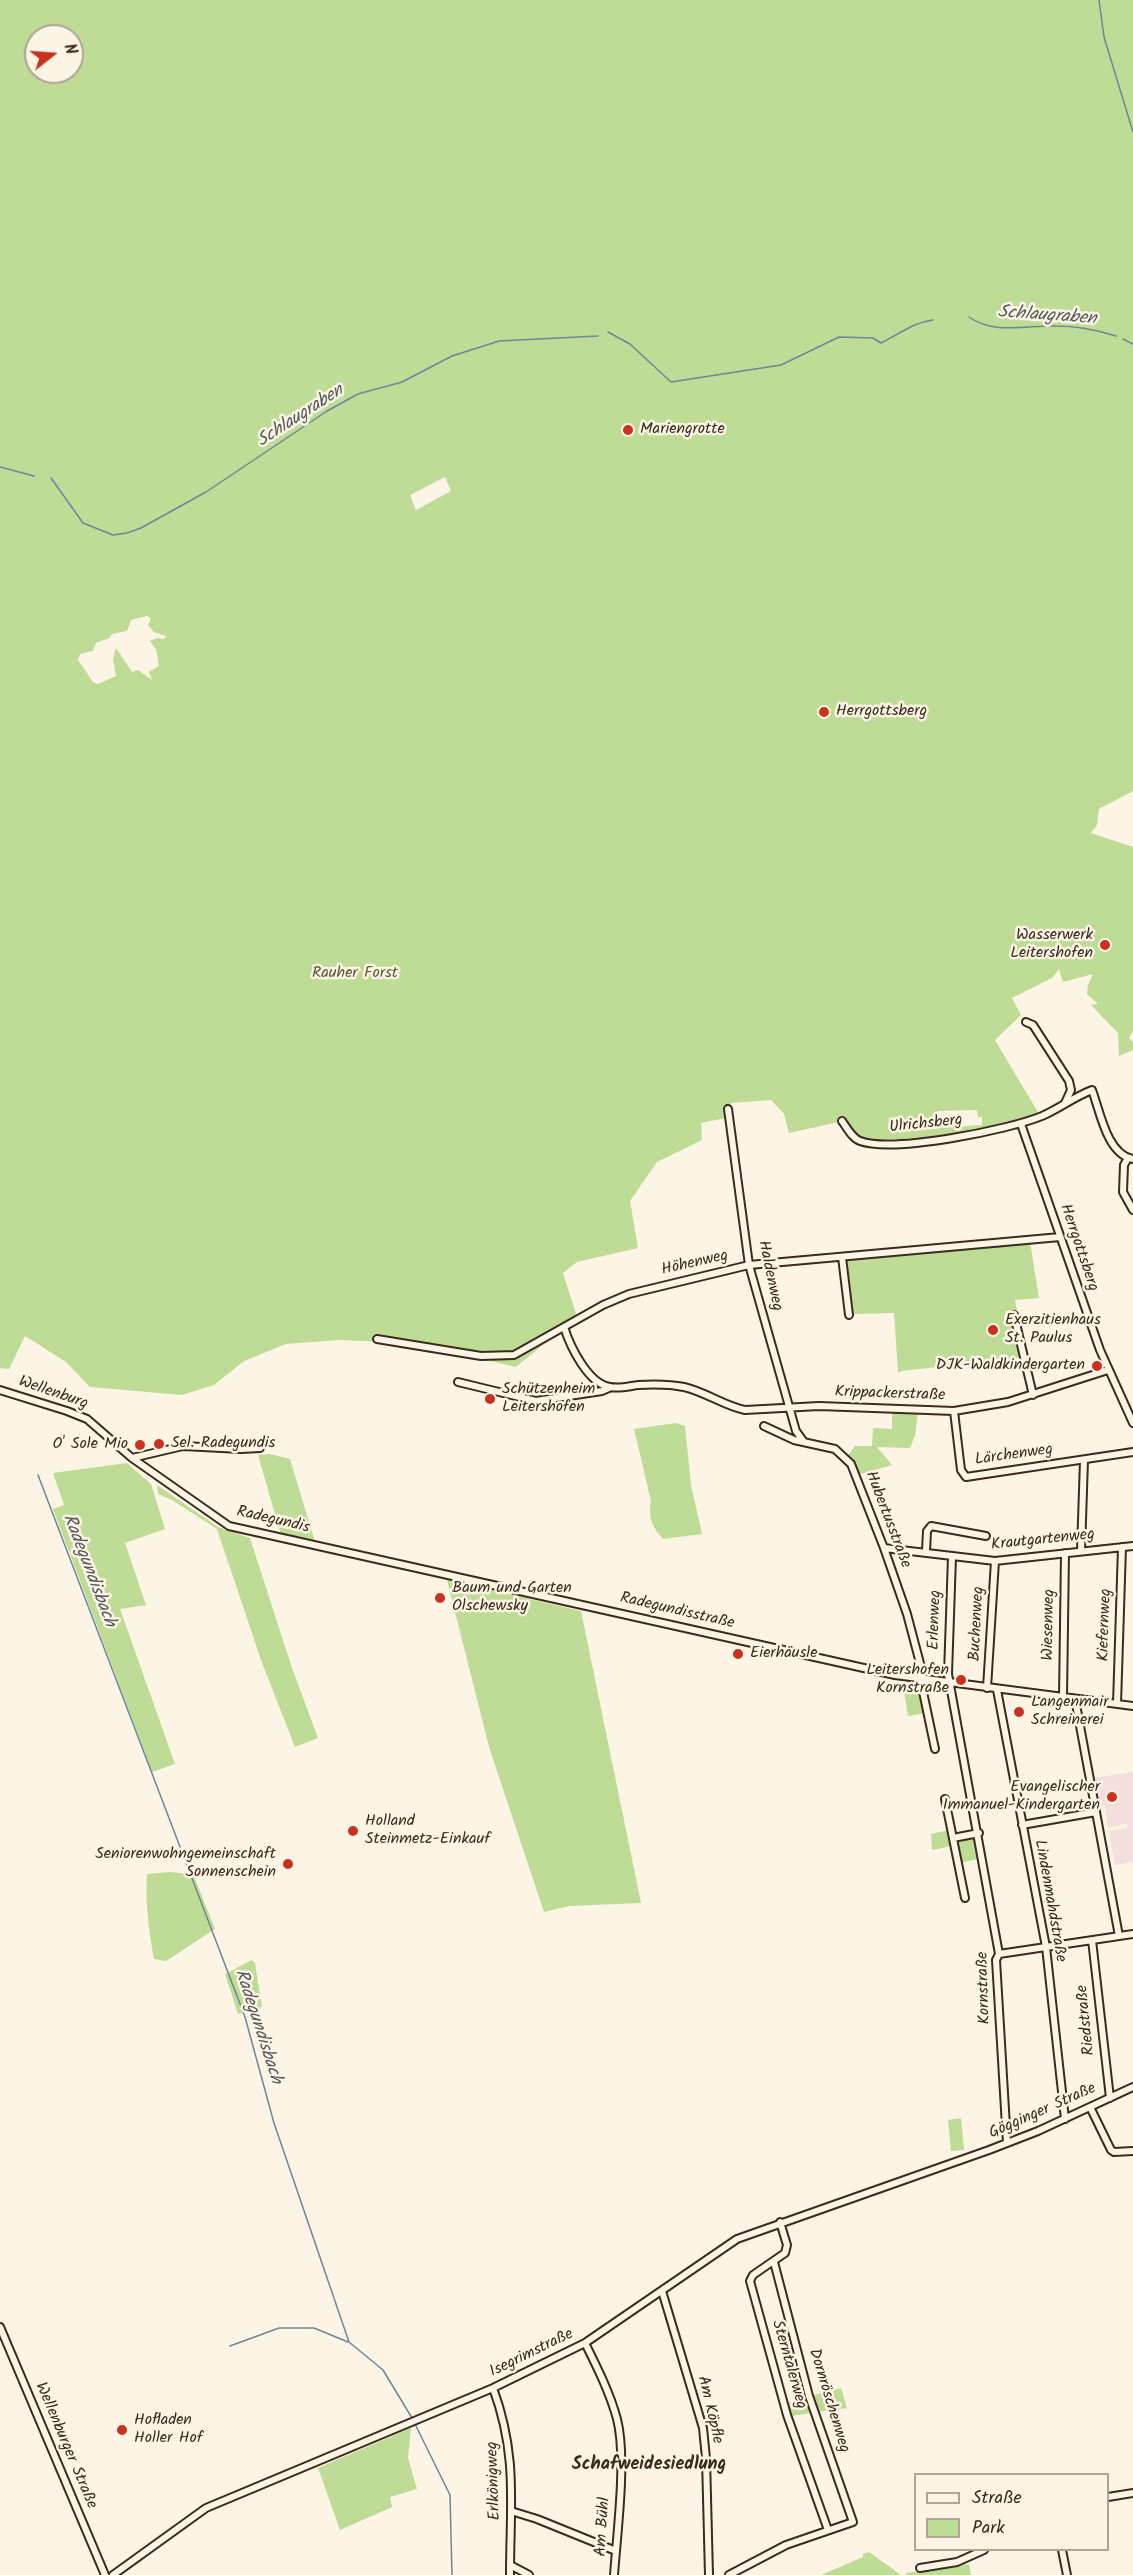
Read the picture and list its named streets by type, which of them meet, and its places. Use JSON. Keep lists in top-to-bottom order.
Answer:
{
  "streets": {
    "street": [
      "Ulrichsberg",
      "Herrgottsberg",
      "Höhenweg",
      "Haldenweg",
      "Wellenburg",
      "Krippackerstraße",
      "Lärchenweg",
      "Hubertusstraße",
      "Radegundis",
      "Krautgartenweg",
      "Radegundisstraße",
      "Erlenweg",
      "Buchenweg",
      "Wiesenweg",
      "Kiefernweg",
      "Lindenmahdstraße",
      "Kornstraße",
      "Riedstraße",
      "Gögginger Straße",
      "Isegrimstraße",
      "Sterntalerweg",
      "Dornröschenweg",
      "Am Köpfle",
      "Wellenburger Straße",
      "Erlkönigweg",
      "Am Bühl"
    ]
  },
  "crossings": [
    ["Ulrichsberg", "Herrgottsberg"],
    ["Herrgottsberg", "Höhenweg"],
    ["Herrgottsberg", "Krippackerstraße"],
    ["Höhenweg", "Haldenweg"],
    ["Haldenweg", "Krippackerstraße"],
    ["Haldenweg", "Hubertusstraße"],
    ["Wellenburg", "Radegundis"],
    ["Krippackerstraße", "Lärchenweg"],
    ["Hubertusstraße", "Krautgartenweg"],
    ["Hubertusstraße", "Radegundisstraße"],
    ["Radegundis", "Radegundisstraße"],
    ["Krautgartenweg", "Erlenweg"],
    ["Krautgartenweg", "Buchenweg"],
    ["Krautgartenweg", "Wiesenweg"],
    ["Krautgartenweg", "Kiefernweg"],
    ["Radegundisstraße", "Erlenweg"],
    ["Radegundisstraße", "Buchenweg"],
    ["Radegundisstraße", "Wiesenweg"],
    ["Radegundisstraße", "Kiefernweg"],
    ["Radegundisstraße", "Lindenmahdstraße"],
    ["Radegundisstraße", "Kornstraße"],
    ["Erlenweg", "Kornstraße"],
    ["Lindenmahdstraße", "Gögginger Straße"],
    ["Kornstraße", "Gögginger Straße"],
    ["Riedstraße", "Gögginger Straße"],
    ["Gögginger Straße", "Isegrimstraße"],
    ["Isegrimstraße", "Am Köpfle"],
    ["Isegrimstraße", "Erlkönigweg"],
    ["Isegrimstraße", "Am Bühl"],
    ["Sterntalerweg", "Dornröschenweg"]
  ],
  "districts": ["Schafweidesiedlung"],
  "water": ["Schlaugraben", "Radegundisbach"],
  "parks": ["Rauher Forst"],
  "places": [
    "Mariengrotte",
    "Herrgottsberg",
    "Wasserwerk Leitershofen",
    "Exerzitienhaus St. Paulus",
    "DJK-Waldkindergarten",
    "Schützenheim Leitershofen",
    "Sel. Radegundis",
    "O' Sole Mio",
    "Baum und Garten Olschewsky",
    "Eierhäusle",
    "Leitershofen Kornstraße",
    "Langenmair Schreinerei",
    "Evangelischer Immanuel-Kindergarten",
    "Holland Steinmetz-Einkauf",
    "Seniorenwohngemeinschaft Sonnenschein",
    "Hofladen Holler Hof"
  ],
  "legend": ["Straße", "Park"],
  "north": "right"
}
